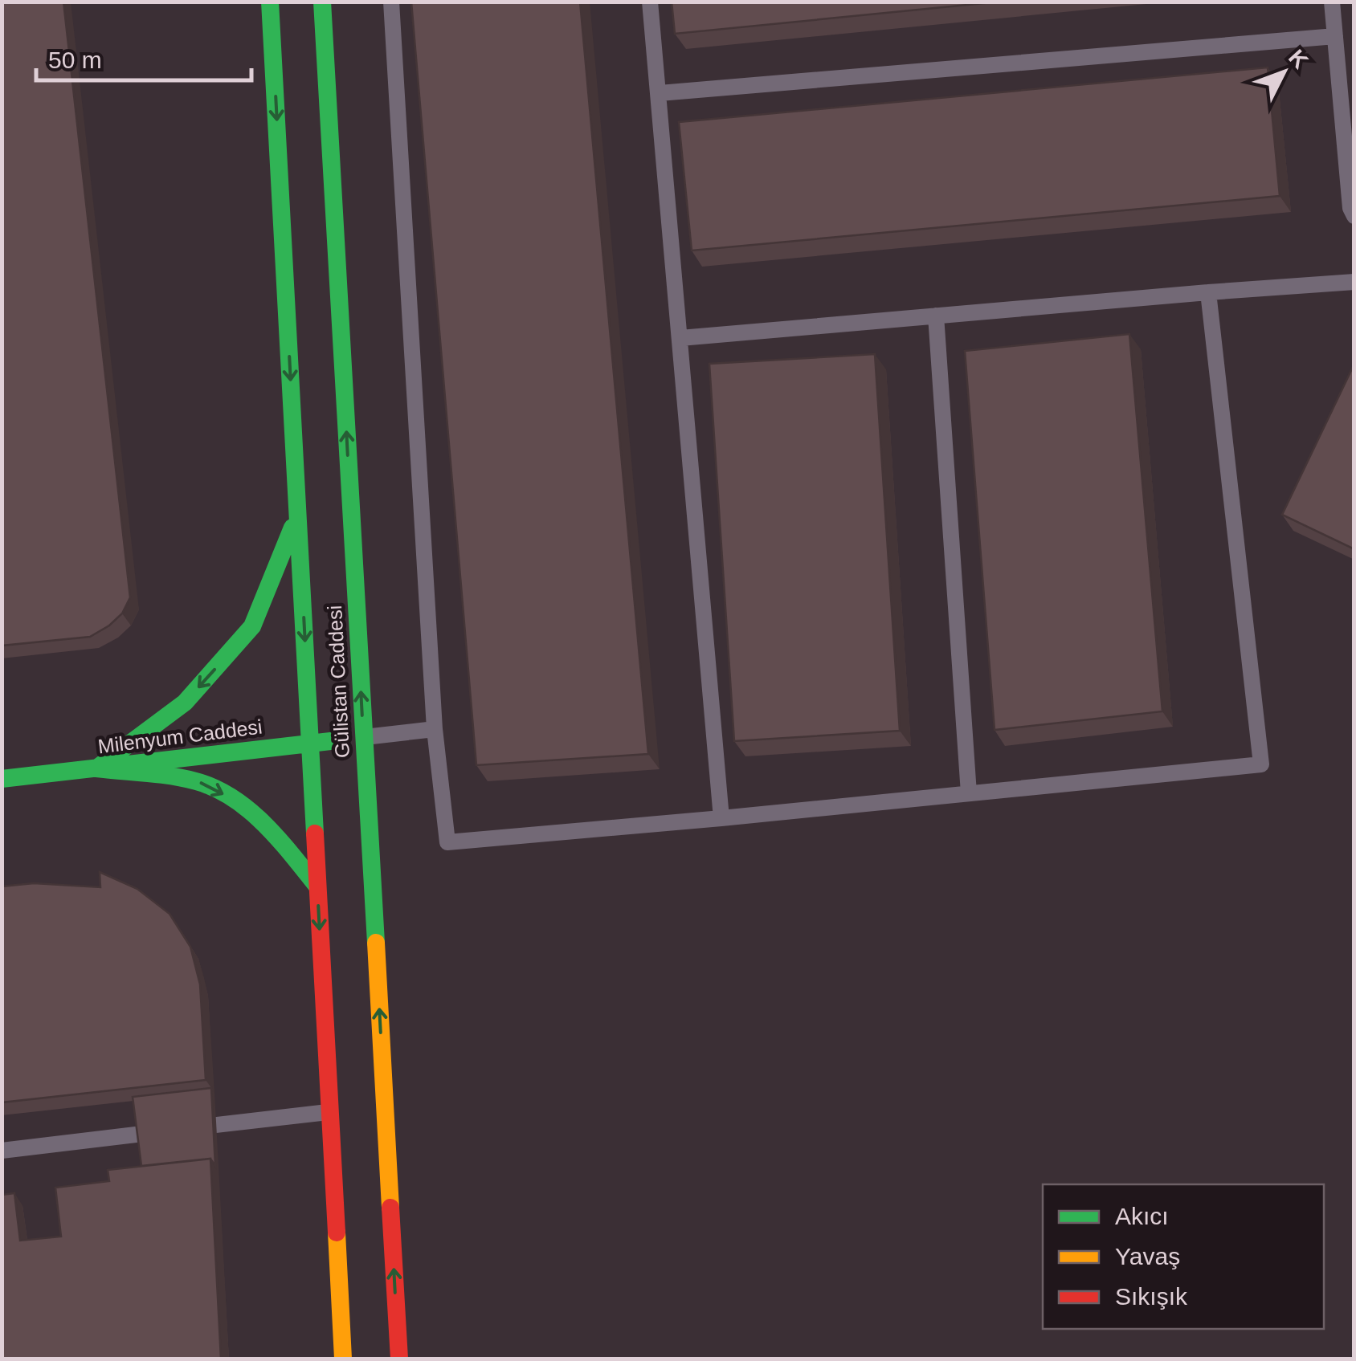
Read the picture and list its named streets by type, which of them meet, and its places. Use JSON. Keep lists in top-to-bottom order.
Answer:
{
  "streets": {
    "main road": ["Gülistan Caddesi", "Milenyum Caddesi"]
  },
  "crossings": [
    ["Gülistan Caddesi", "Milenyum Caddesi"]
  ],
  "legend": ["Akıcı", "Yavaş", "Sıkışık"],
  "scale_bar": "50 m",
  "north": "top right"
}
